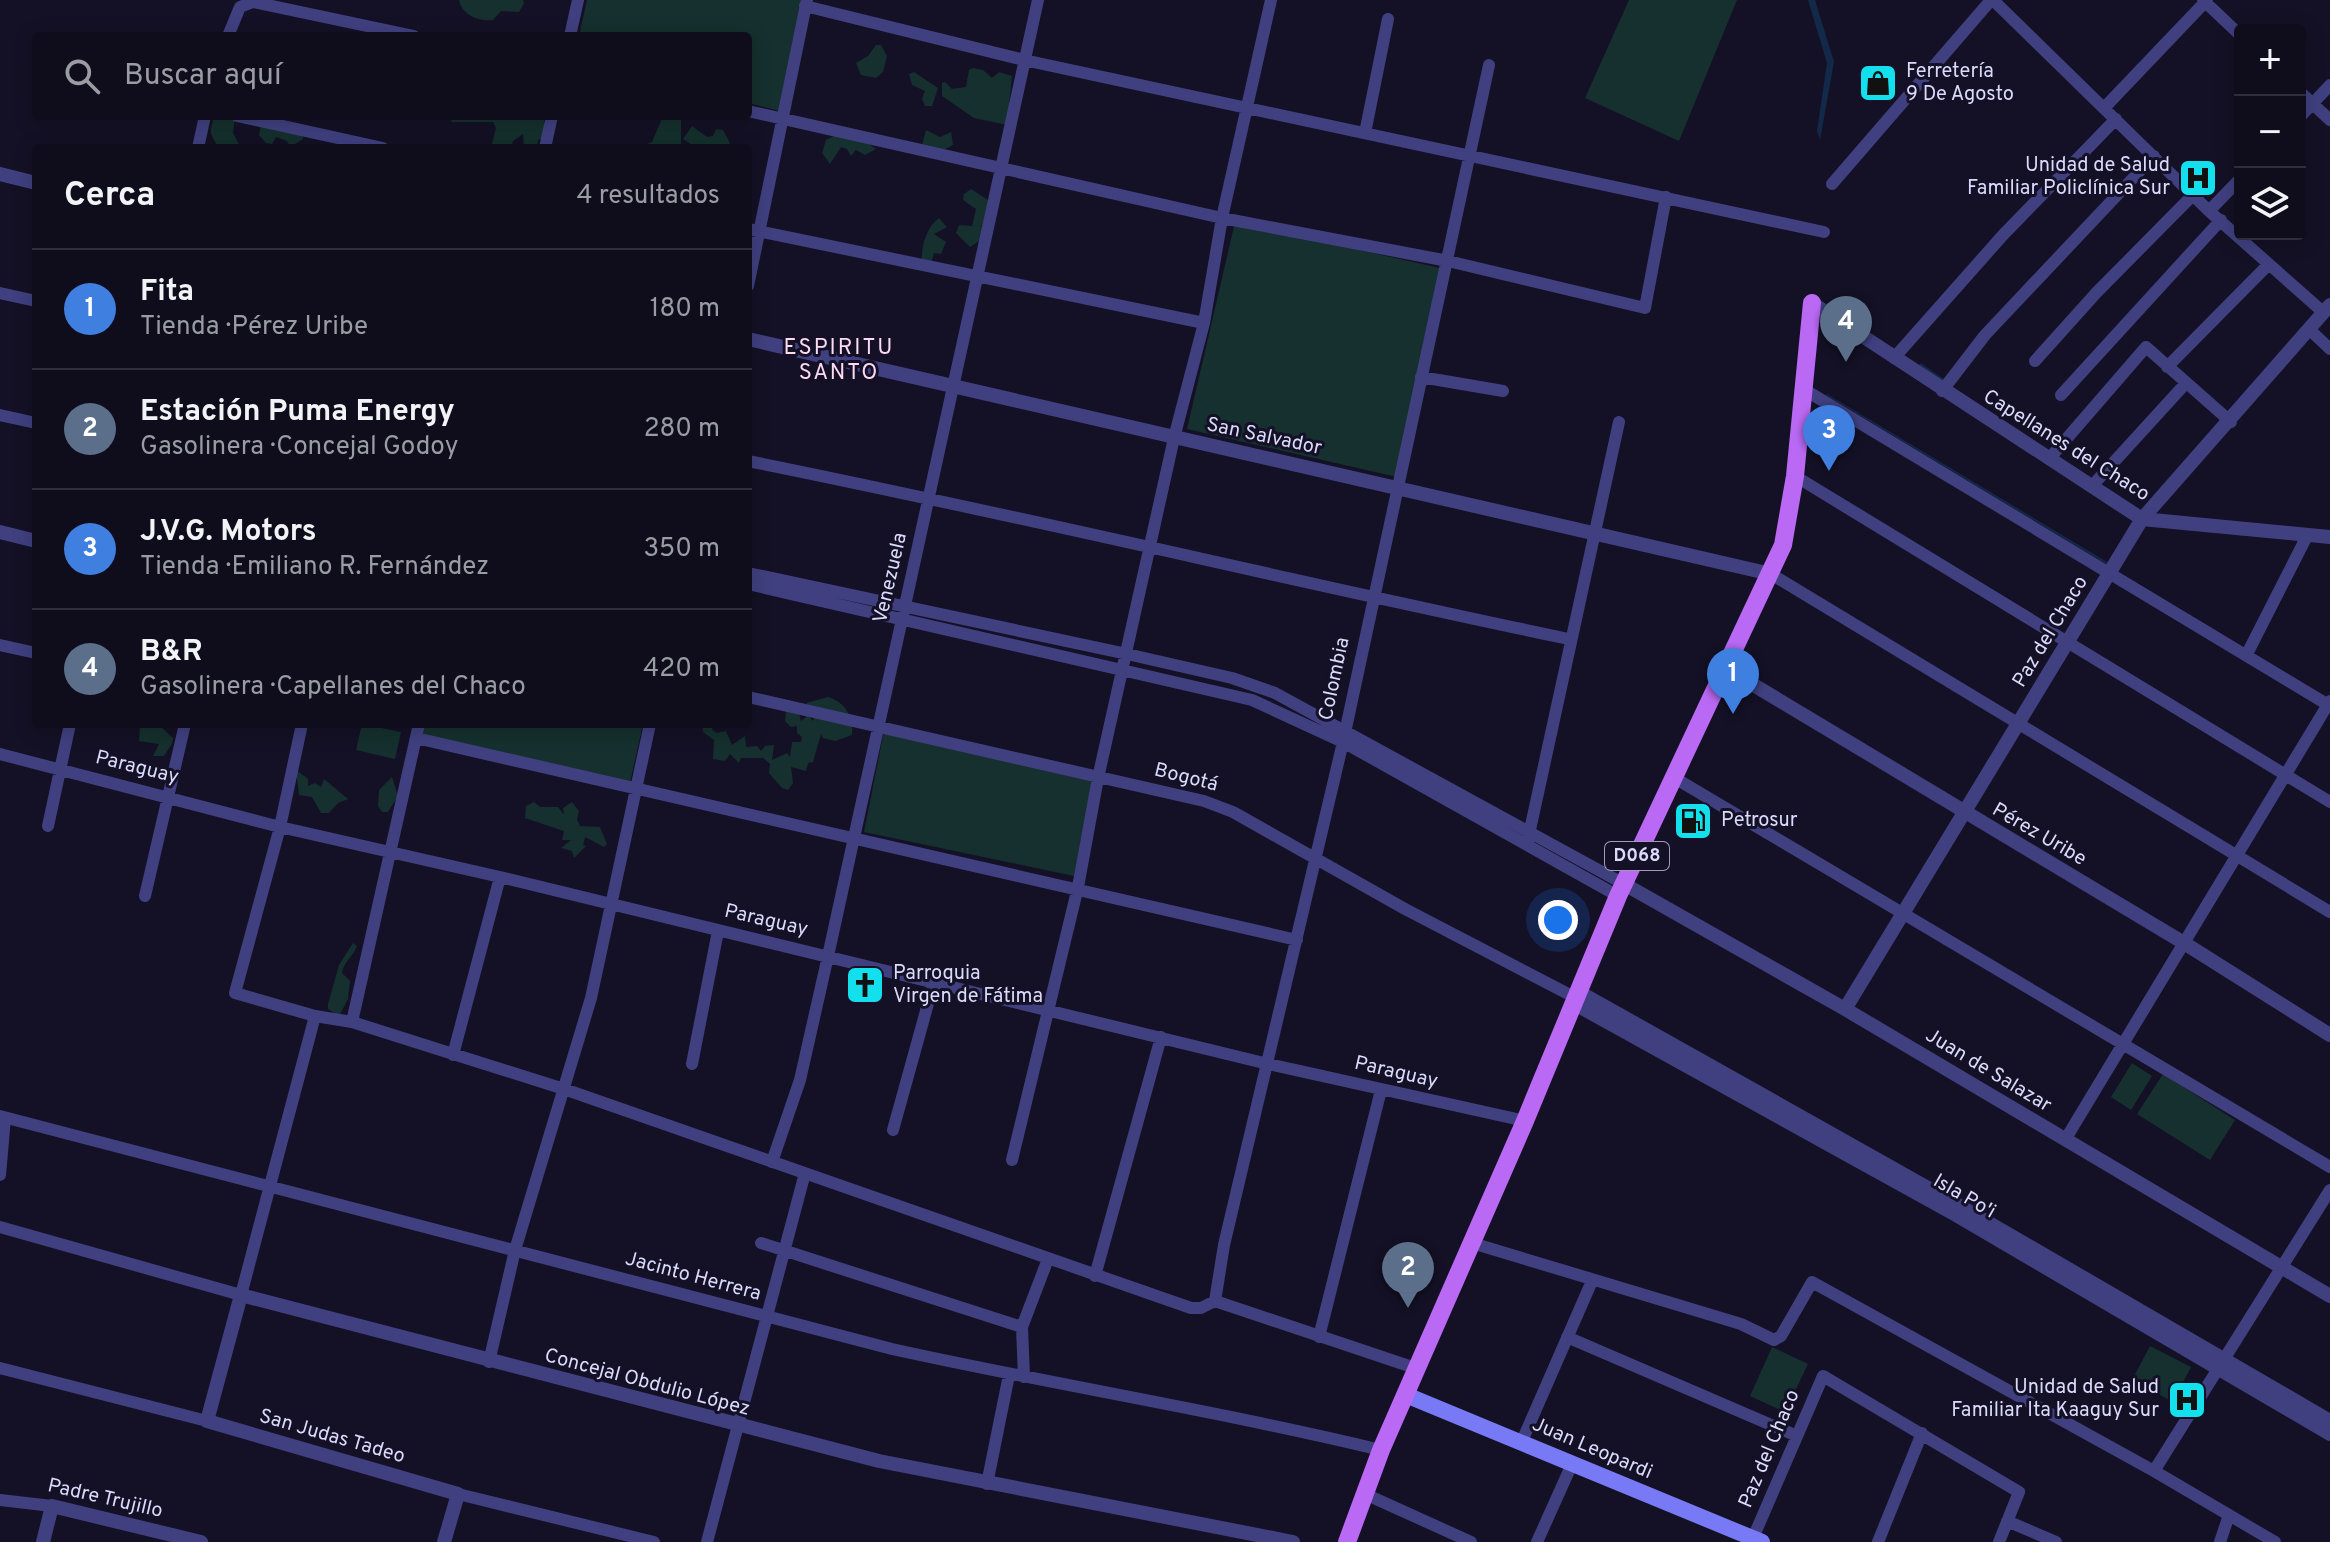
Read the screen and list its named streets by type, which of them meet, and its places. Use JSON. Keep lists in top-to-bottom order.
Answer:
{
  "streets": {
    "main road": ["D068", "Juan Leopardi"],
    "street": [
      "San Salvador",
      "Capellanes del Chaco",
      "Venezuela",
      "Paz del Chaco",
      "Colombia",
      "Paraguay",
      "Bogotá",
      "Pérez Uribe",
      "Juan de Salazar",
      "Isla Po'i",
      "Jacinto Herrera",
      "Concejal Obdulio López",
      "San Judas Tadeo",
      "Padre Trujillo"
    ]
  },
  "crossings": [
    ["San Salvador", "Venezuela"],
    ["San Salvador", "Colombia"],
    ["San Salvador", "D068"],
    ["Capellanes del Chaco", "Paz del Chaco"],
    ["Capellanes del Chaco", "D068"],
    ["Venezuela", "Paraguay"],
    ["Venezuela", "Bogotá"],
    ["Paz del Chaco", "Pérez Uribe"],
    ["Paz del Chaco", "Juan de Salazar"],
    ["Paz del Chaco", "Juan Leopardi"],
    ["Colombia", "Paraguay"],
    ["Colombia", "Bogotá"],
    ["Paraguay", "D068"],
    ["Bogotá", "D068"],
    ["Bogotá", "Isla Po'i"],
    ["Pérez Uribe", "D068"],
    ["D068", "Juan de Salazar"],
    ["D068", "Isla Po'i"],
    ["D068", "Jacinto Herrera"],
    ["D068", "Juan Leopardi"]
  ],
  "districts": ["ESPIRITU SANTO"],
  "places": {
    "shop": ["Ferretería 9 De Agosto"],
    "hospital": ["Unidad de Salud Familiar Policlínica Sur", "Unidad de Salud Familiar Ita Kaaguy Sur"],
    "fuel station": ["Petrosur"],
    "church": ["Parroquia Virgen de Fátima"]
  },
  "page": {
    "map_buttons": ["+", "−"],
    "search": "Buscar aquí",
    "heading": ["Cerca", "4 resultados"],
    "list": [
      {
        "mark": "1",
        "name": "Fita",
        "note": "Tienda · Pérez Uribe",
        "value": "180 m"
      },
      {
        "mark": "2",
        "name": "Estación Puma Energy",
        "note": "Gasolinera · Concejal Godoy",
        "value": "280 m"
      },
      {
        "mark": "3",
        "name": "J.V.G. Motors",
        "note": "Tienda · Emiliano R. Fernández",
        "value": "350 m"
      },
      {
        "mark": "4",
        "name": "B&R",
        "note": "Gasolinera · Capellanes del Chaco",
        "value": "420 m"
      }
    ],
    "pins": [
      "4",
      "3",
      "1",
      "2"
    ]
  }
}
